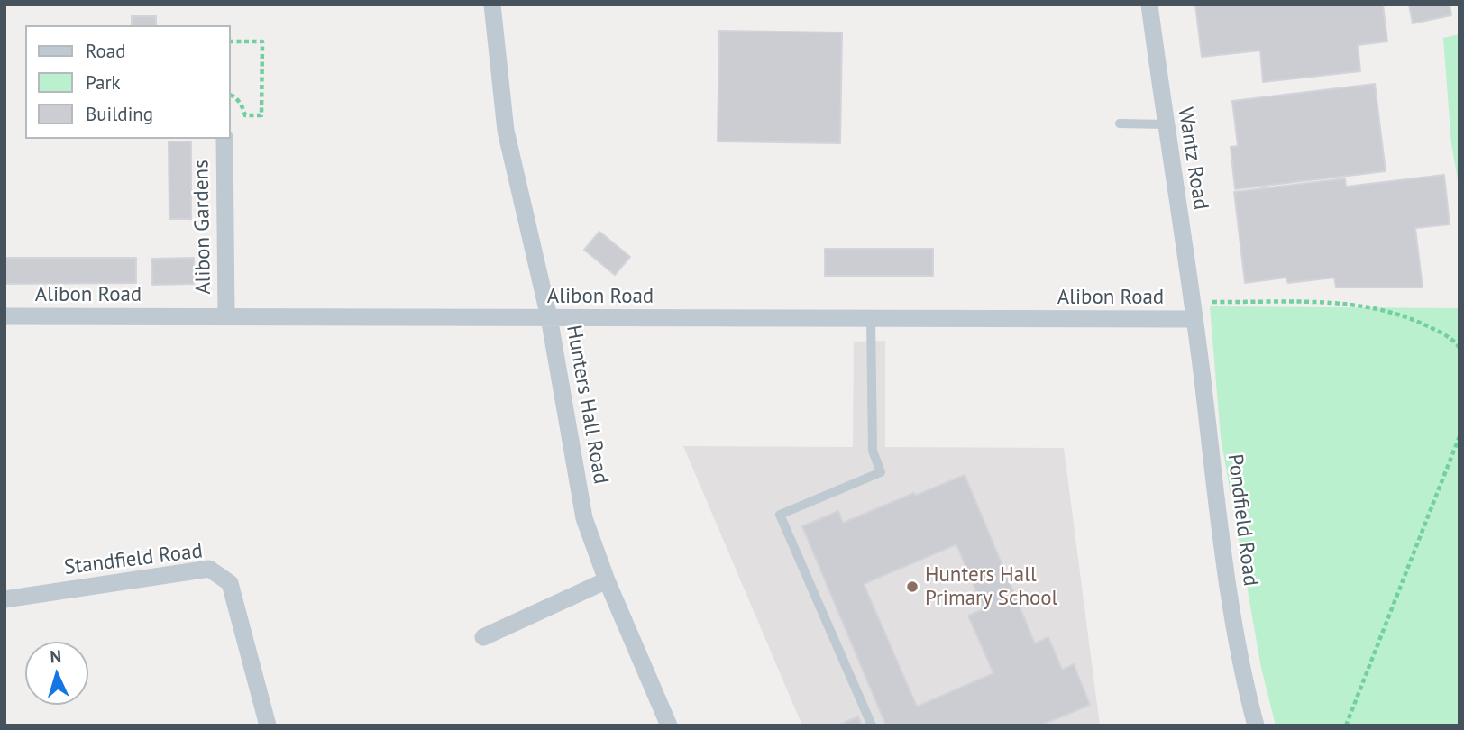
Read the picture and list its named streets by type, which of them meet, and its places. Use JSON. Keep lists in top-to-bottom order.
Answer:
{
  "streets": {
    "street": [
      "Wantz Road",
      "Alibon Gardens",
      "Alibon Road",
      "Hunters Hall Road",
      "Pondfield Road",
      "Standfield Road"
    ]
  },
  "crossings": [
    ["Wantz Road", "Alibon Road"],
    ["Wantz Road", "Pondfield Road"],
    ["Alibon Gardens", "Alibon Road"],
    ["Alibon Road", "Hunters Hall Road"],
    ["Alibon Road", "Pondfield Road"]
  ],
  "places": ["Hunters Hall Primary School"],
  "legend": ["Road", "Park", "Building"],
  "north": "top"
}
